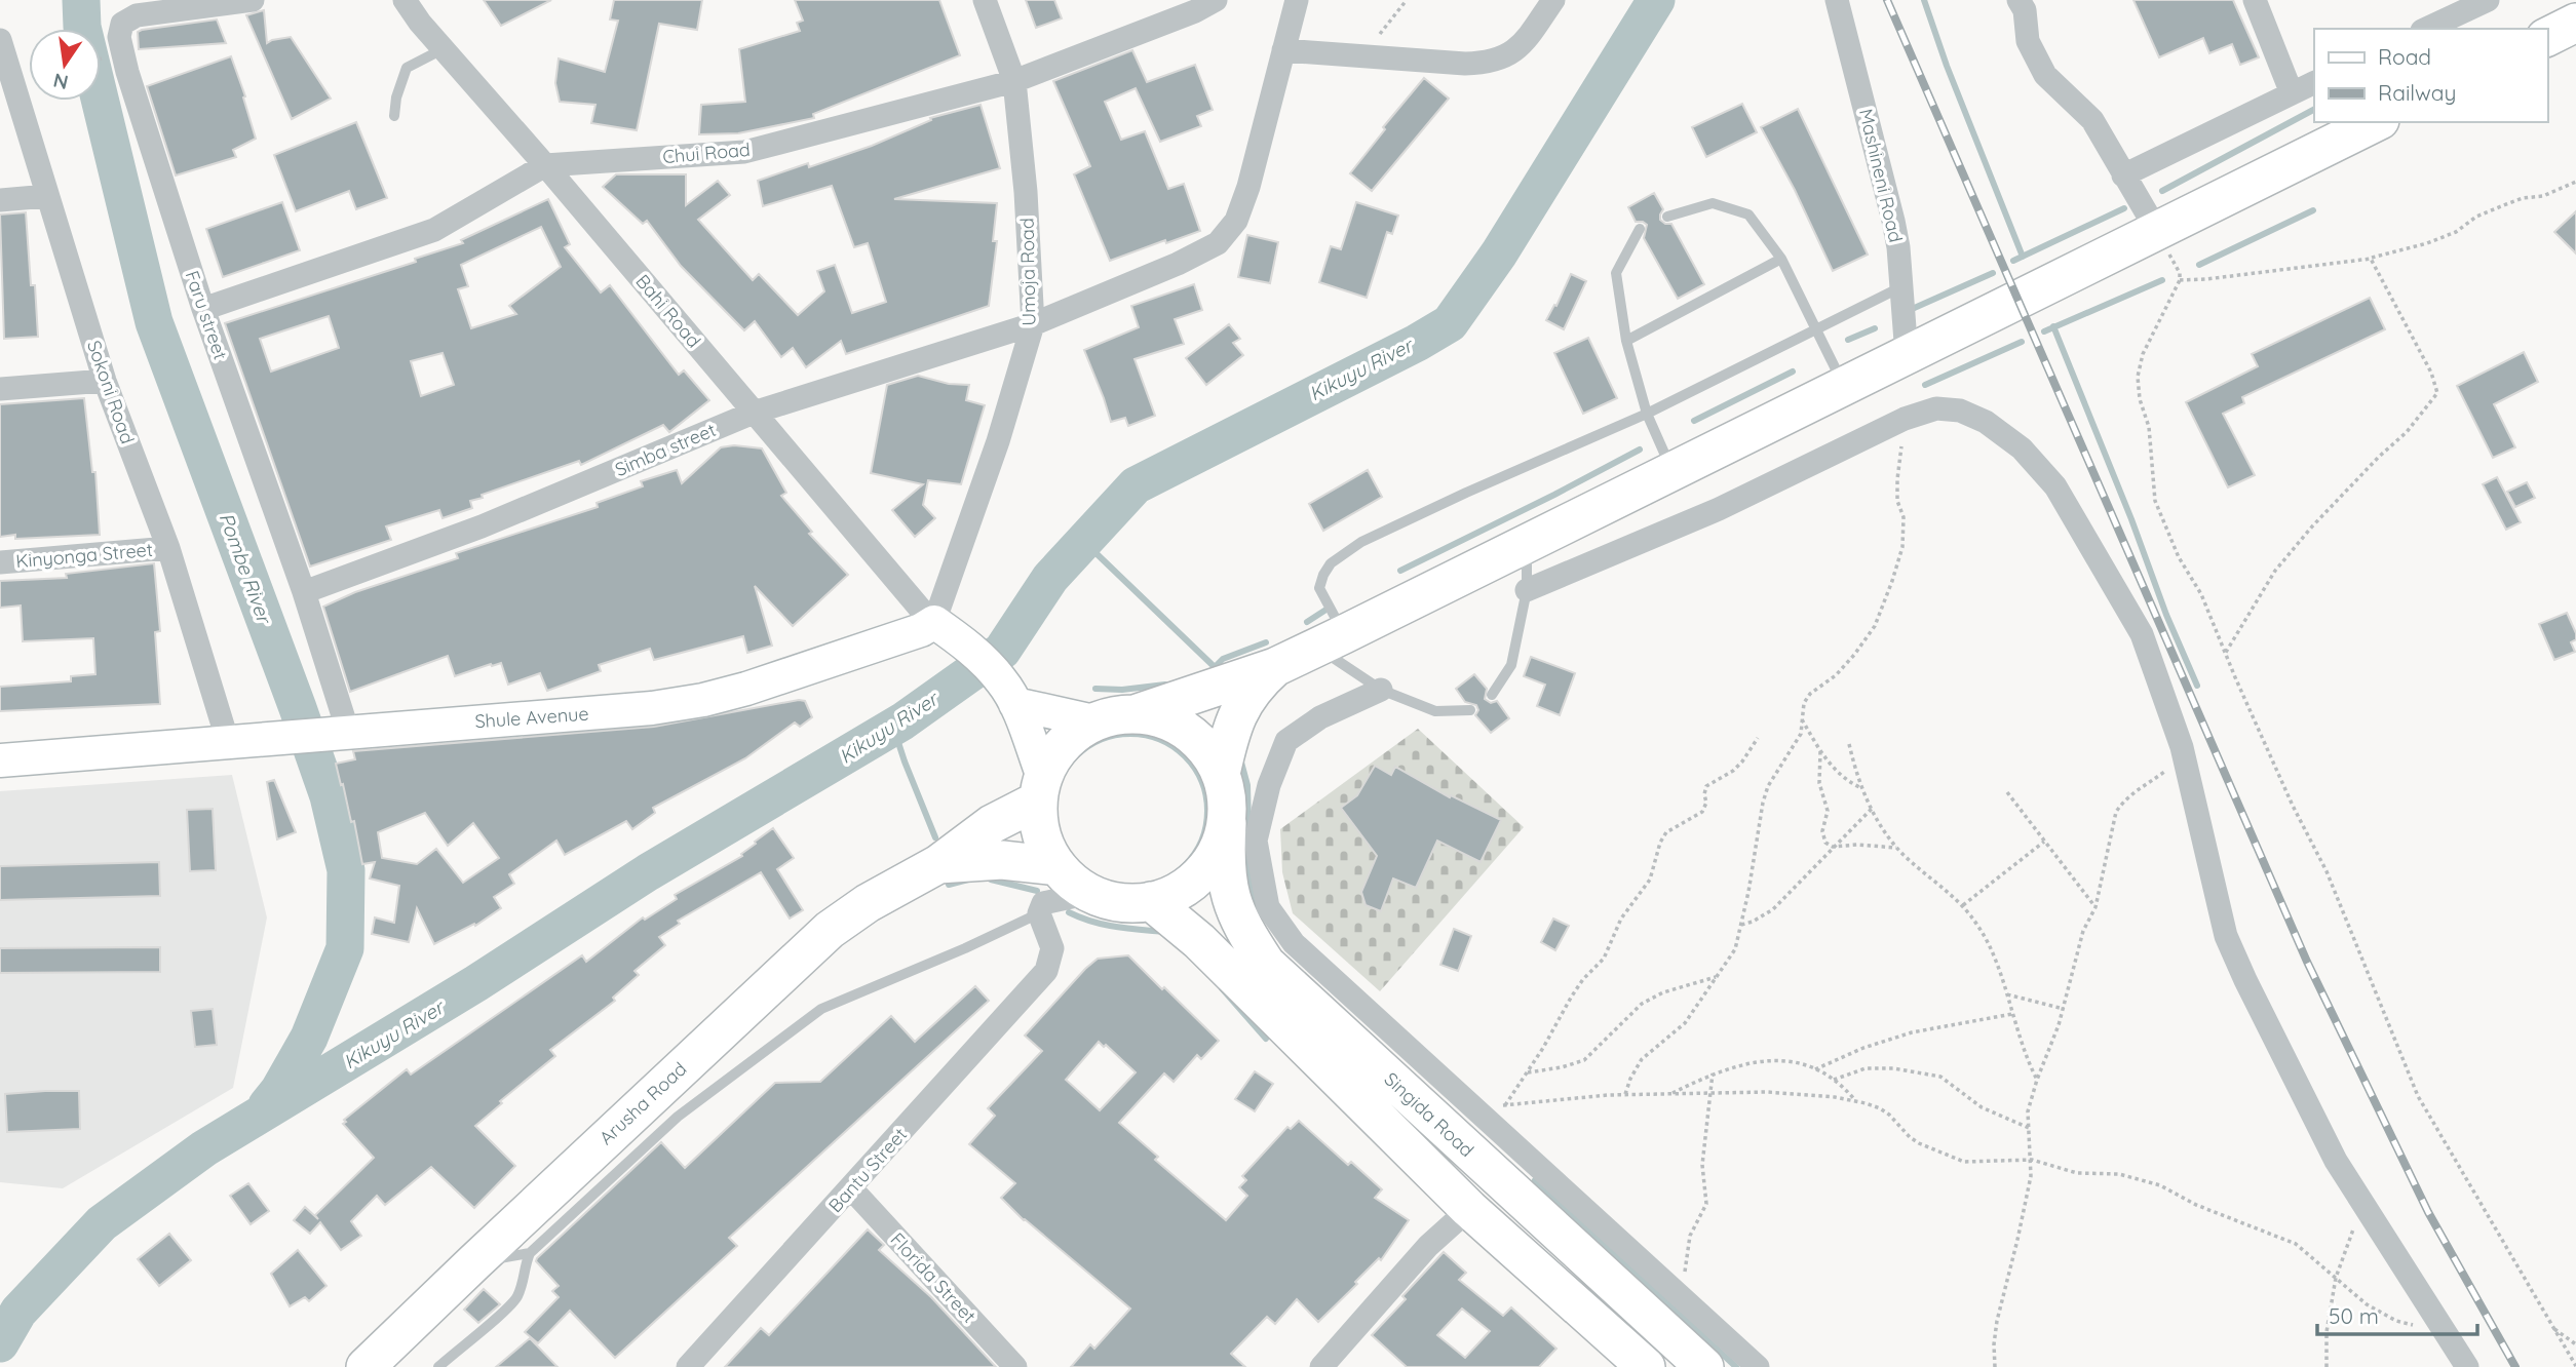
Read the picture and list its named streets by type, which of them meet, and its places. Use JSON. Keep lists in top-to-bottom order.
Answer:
{
  "streets": {
    "highway": ["Arusha Road", "Singida Road"],
    "main road": ["Shule Avenue"],
    "street": [
      "Chui Road",
      "Mashineni Road",
      "Umoja Road",
      "Bahi Road",
      "Faru street",
      "Sokoni Road",
      "Simba street",
      "Kinyonga Street",
      "Bantu Street",
      "Florida Street"
    ]
  },
  "crossings": [
    ["Chui Road", "Umoja Road"],
    ["Chui Road", "Bahi Road"],
    ["Chui Road", "Faru street"],
    ["Umoja Road", "Bahi Road"],
    ["Umoja Road", "Simba street"],
    ["Umoja Road", "Shule Avenue"],
    ["Bahi Road", "Simba street"],
    ["Bahi Road", "Shule Avenue"],
    ["Faru street", "Simba street"],
    ["Faru street", "Shule Avenue"],
    ["Sokoni Road", "Kinyonga Street"],
    ["Sokoni Road", "Shule Avenue"],
    ["Arusha Road", "Singida Road"],
    ["Bantu Street", "Florida Street"]
  ],
  "water": ["Kikuyu River", "Pombe River"],
  "legend": ["Road", "Railway"],
  "scale_bar": "50 m",
  "north": "bottom"
}
